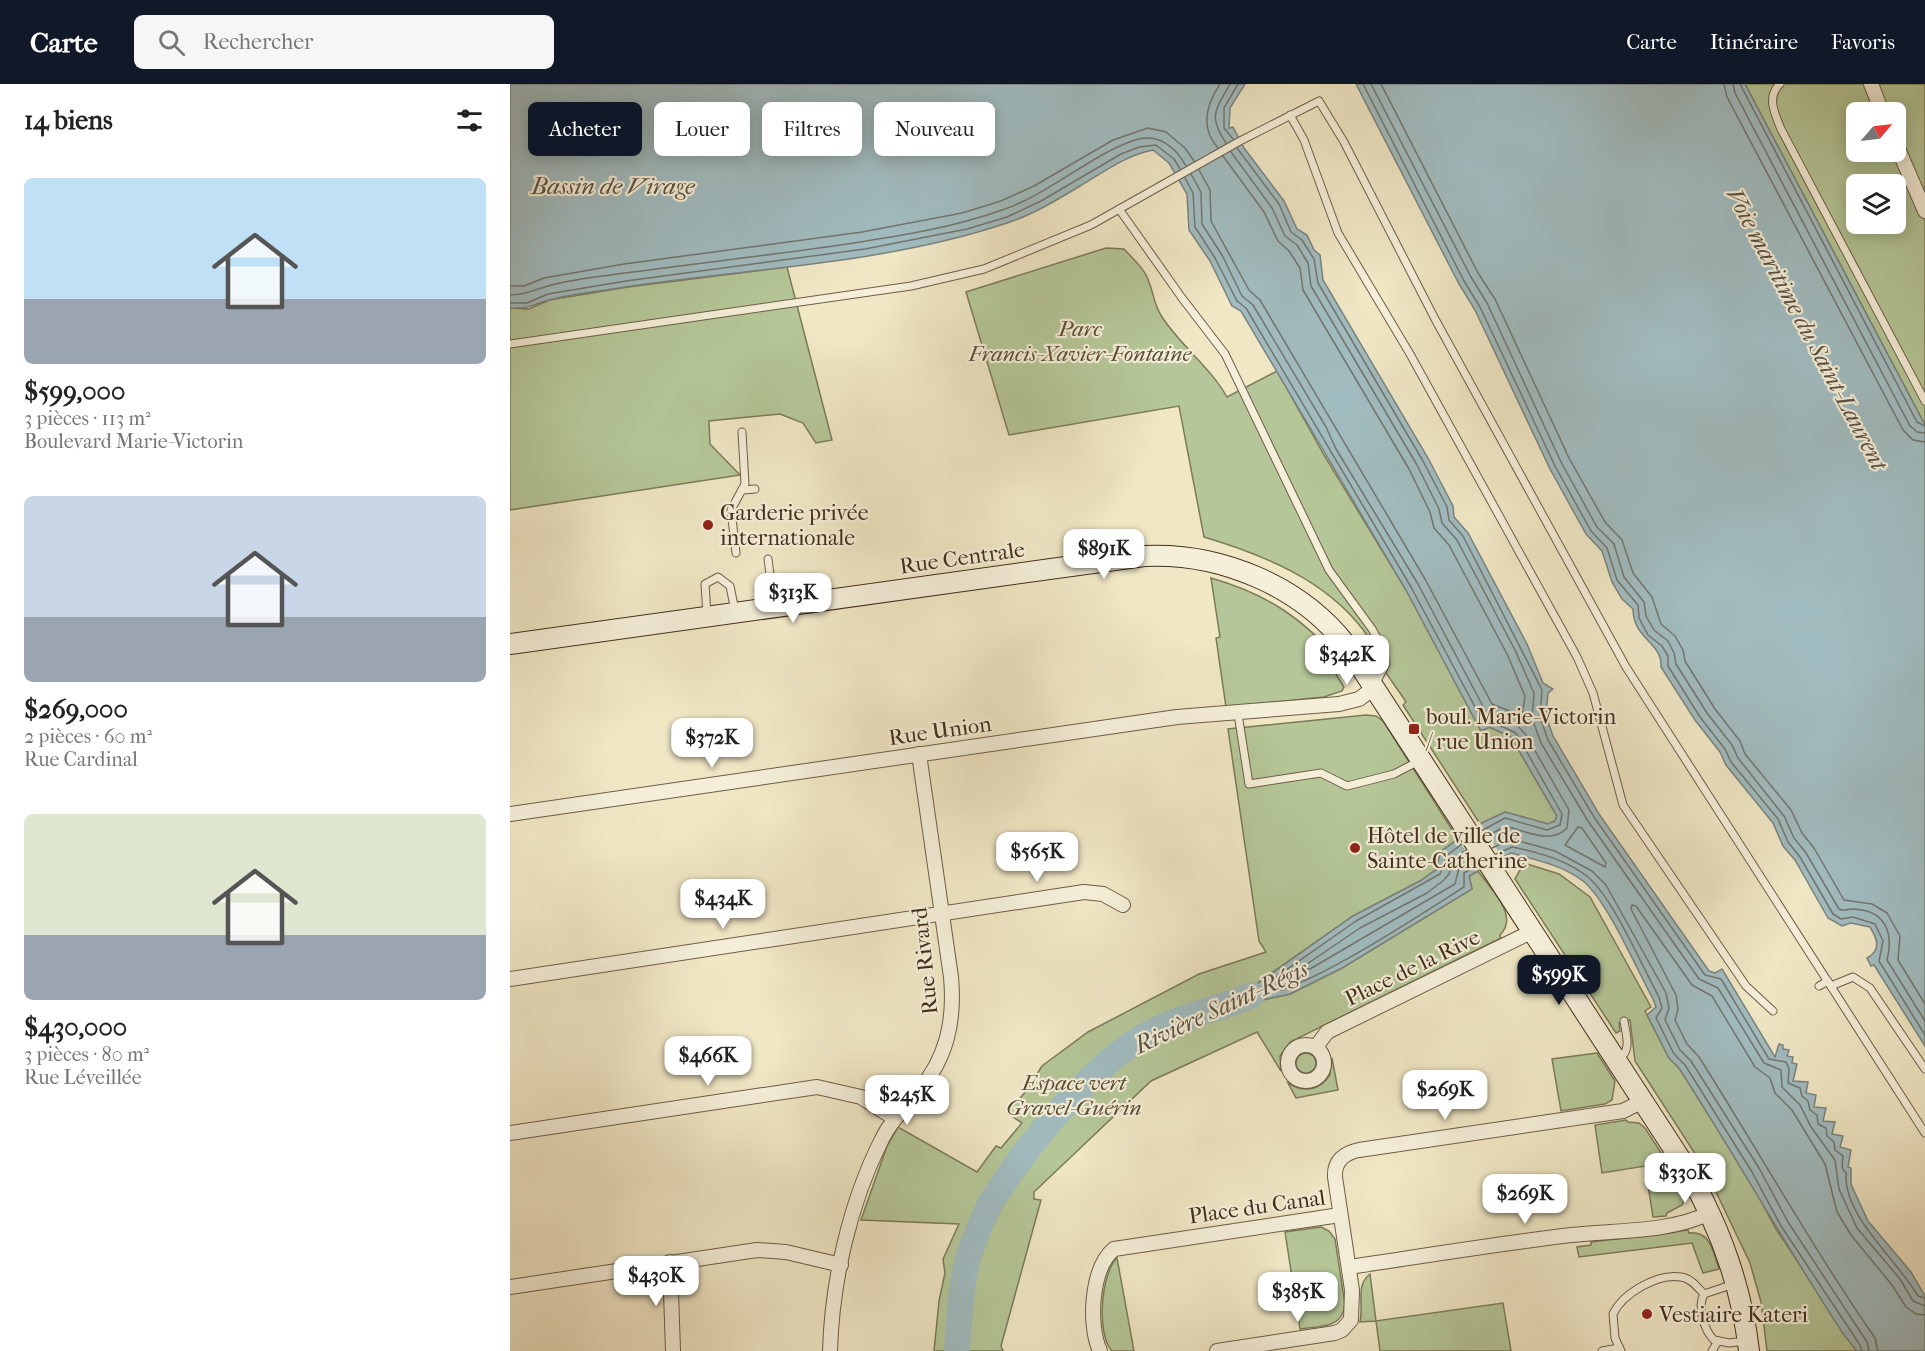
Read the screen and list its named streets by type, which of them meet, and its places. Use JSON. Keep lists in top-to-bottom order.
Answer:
{
  "streets": {
    "street": [
      "Rue Centrale",
      "Rue Union",
      "Rue Rivard",
      "Place de la Rive",
      "Place du Canal"
    ]
  },
  "crossings": [
    ["Rue Centrale", "Rue Union"],
    ["Rue Centrale", "Place de la Rive"],
    ["Rue Union", "Rue Rivard"]
  ],
  "water": ["Bassin de Virage", "Voie maritime du Saint-Laurent", "Rivière Saint-Régis"],
  "parks": ["Parc Francis-Xavier-Fontaine", "Espace vert Gravel-Guérin"],
  "places": {
    "other": ["Garderie privée internationale", "Hôtel de ville de Sainte-Catherine", "Vestiaire Kateri"],
    "transit": ["boul. Marie-Victorin / rue Union"]
  },
  "north": "top right",
  "page": {
    "header": "Carte",
    "search": "Rechercher",
    "nav": ["Carte", "Itinéraire", "Favoris"],
    "heading": "14 biens",
    "chip": [
      "Acheter",
      "Louer",
      "Filtres",
      "Nouveau"
    ],
    "list": [
      {
        "name": "$599,000",
        "note": "3 pièces · 113 m² · Boulevard Marie-Victorin"
      },
      {
        "name": "$269,000",
        "note": "2 pièces · 60 m² · Rue Cardinal"
      },
      {
        "name": "$430,000",
        "note": "3 pièces · 80 m² · Rue Léveillée"
      }
    ],
    "price": [
      "$891K",
      "$313K",
      "$342K",
      "$372K",
      "$565K",
      "$434K",
      "$599K",
      "$466K",
      "$269K",
      "$245K",
      "$330K",
      "$269K",
      "$430K",
      "$385K"
    ]
  }
}
